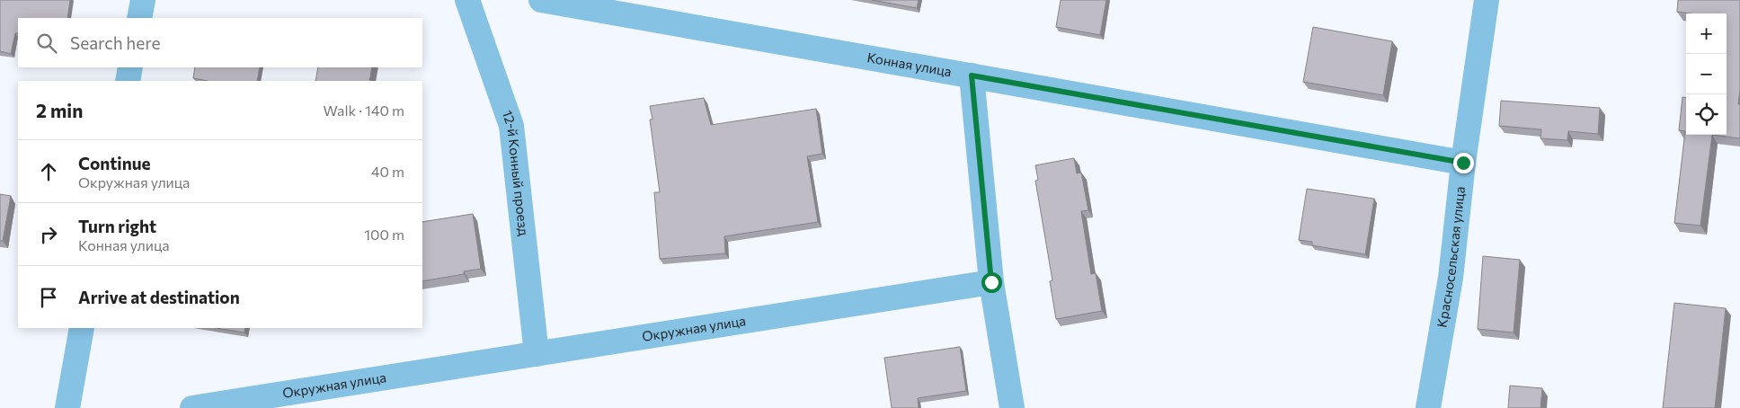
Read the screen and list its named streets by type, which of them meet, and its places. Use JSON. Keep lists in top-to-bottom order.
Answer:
{
  "streets": {
    "street": [
      "Конная улица",
      "12-й Конный проезд",
      "Красносельская улица",
      "Окружная улица"
    ]
  },
  "crossings": [
    ["Конная улица", "Красносельская улица"],
    ["12-й Конный проезд", "Окружная улица"]
  ],
  "page": {
    "map_buttons": ["+", "−"],
    "search": "Search here",
    "heading": ["2 min", "Walk · 140 m"],
    "list": [
      ["Continue", "Окружная улица", "40 m"],
      ["Turn right", "Конная улица", "100 m"],
      "Arrive at destination"
    ]
  }
}
